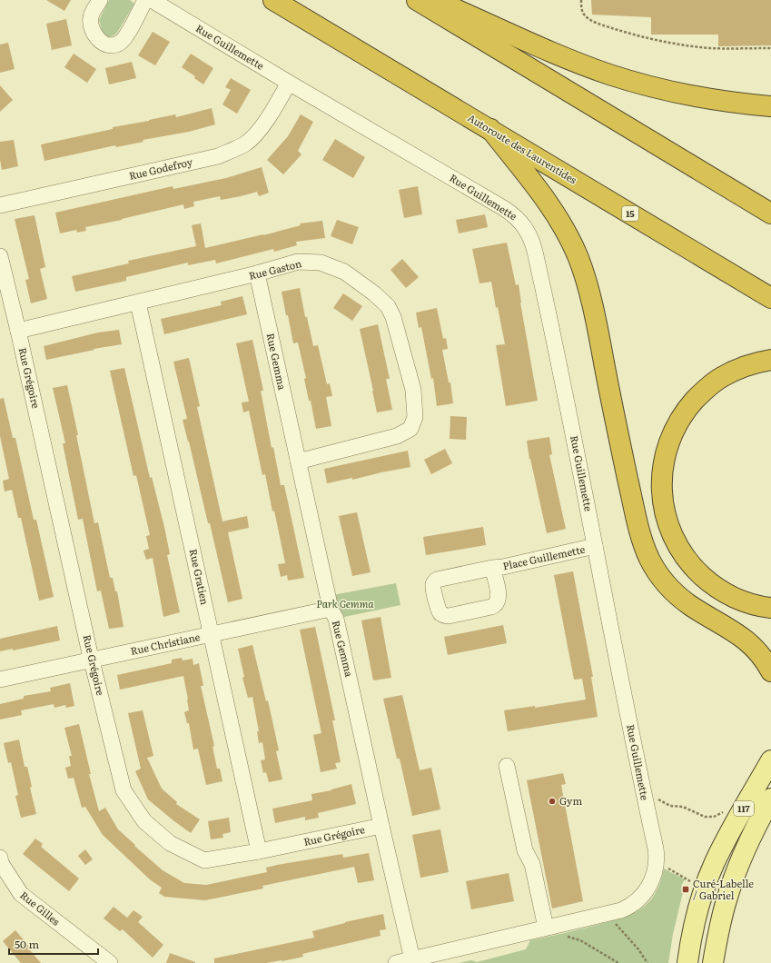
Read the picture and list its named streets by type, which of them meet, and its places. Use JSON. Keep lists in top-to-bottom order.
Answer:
{
  "streets": {
    "highway": ["Autoroute des Laurentides", "15"],
    "main road": ["117"],
    "street": [
      "Rue Guillemette",
      "Rue Godefroy",
      "Rue Gaston",
      "Rue Gemma",
      "Rue Grégoire",
      "Place Guillemette",
      "Rue Gratien",
      "Rue Christiane",
      "Rue Gilles"
    ]
  },
  "crossings": [
    ["Rue Guillemette", "Rue Godefroy"],
    ["Rue Guillemette", "Rue Gemma"],
    ["Rue Guillemette", "Place Guillemette"],
    ["Rue Gaston", "Rue Gemma"],
    ["Rue Gaston", "Rue Grégoire"],
    ["Rue Gaston", "Rue Gratien"],
    ["Rue Gemma", "Rue Grégoire"],
    ["Rue Gemma", "Rue Christiane"],
    ["Rue Grégoire", "Rue Gratien"],
    ["Rue Grégoire", "Rue Christiane"],
    ["Rue Gratien", "Rue Christiane"]
  ],
  "parks": ["Park Gemma"],
  "places": {
    "other": ["Gym"],
    "transit": ["Curé-Labelle / Gabriel"]
  },
  "scale_bar": "50 m"
}
